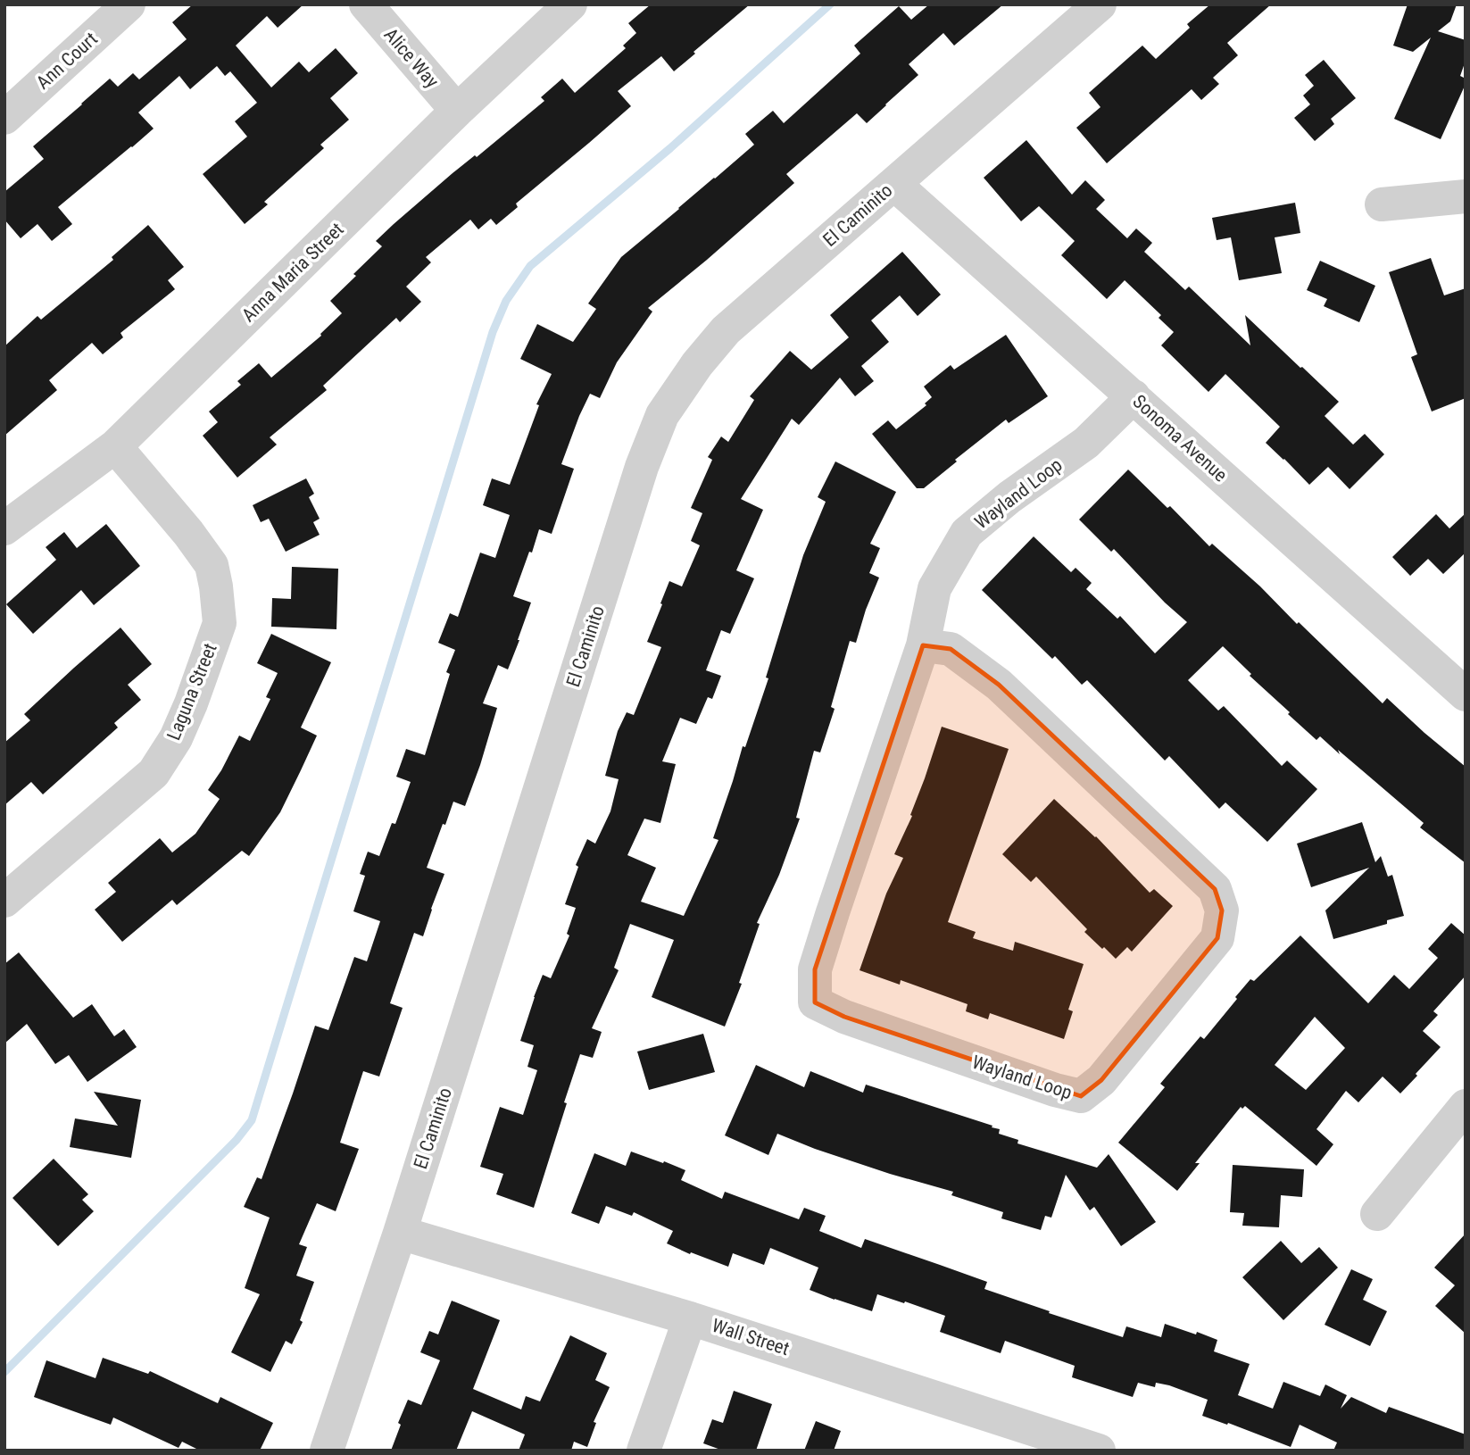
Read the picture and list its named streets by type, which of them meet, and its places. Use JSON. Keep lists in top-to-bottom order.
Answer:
{
  "streets": {
    "street": [
      "Alice Way",
      "Ann Court",
      "El Caminito",
      "Anna Maria Street",
      "Sonoma Avenue",
      "Wayland Loop",
      "Laguna Street",
      "Wall Street"
    ]
  },
  "crossings": [
    ["Alice Way", "Anna Maria Street"],
    ["El Caminito", "Sonoma Avenue"],
    ["El Caminito", "Wall Street"],
    ["Anna Maria Street", "Laguna Street"],
    ["Sonoma Avenue", "Wayland Loop"]
  ]
}
